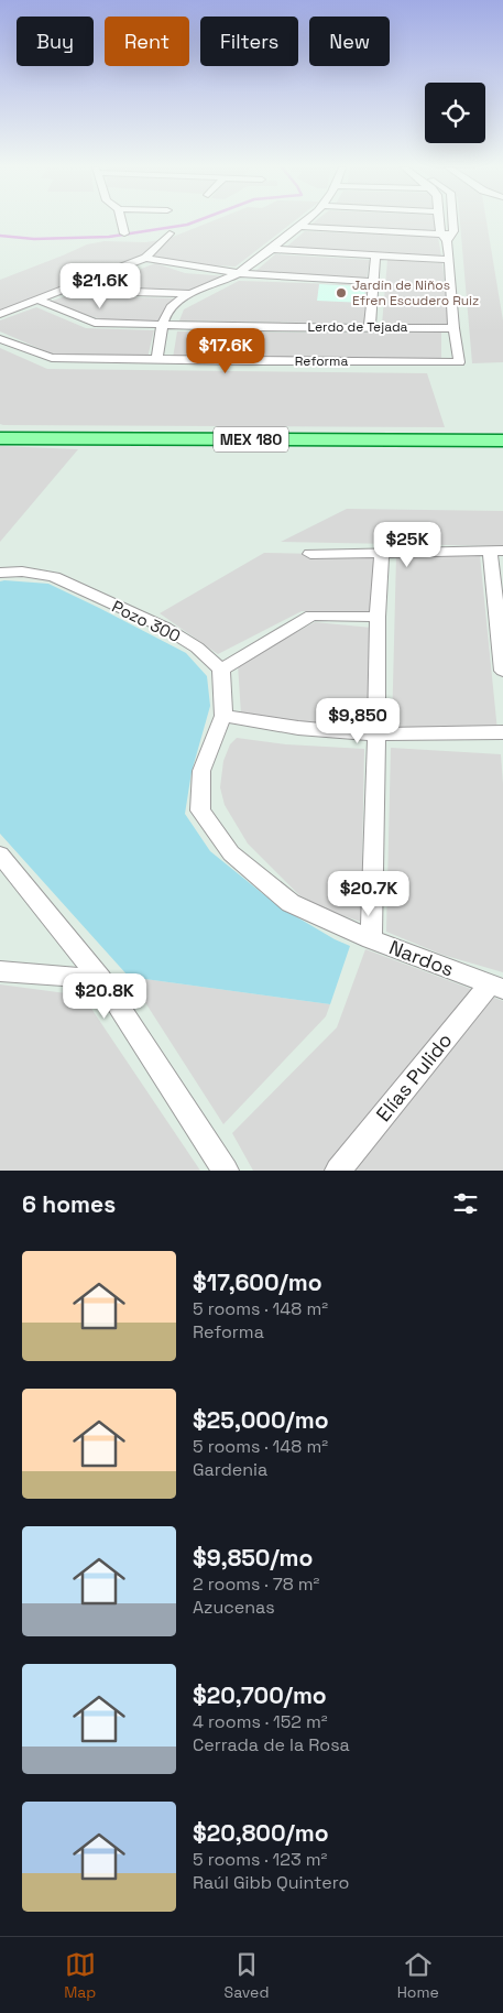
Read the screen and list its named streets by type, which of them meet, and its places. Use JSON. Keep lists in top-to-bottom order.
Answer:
{
  "streets": {
    "main road": ["MEX 180"],
    "street": [
      "Lerdo de Tejada",
      "Reforma",
      "Pozo 300",
      "Nardos",
      "Elías Pulido"
    ]
  },
  "crossings": [
    ["Lerdo de Tejada", "Reforma"],
    ["Nardos", "Elías Pulido"]
  ],
  "places": ["Jardín de Niños Efren Escudero Ruiz"],
  "page": {
    "chip": [
      "Buy",
      "Rent",
      "Filters",
      "New"
    ],
    "price": [
      "$21.6K",
      "$17.6K",
      "$25K",
      "$9,850",
      "$20.7K",
      "$20.8K"
    ],
    "heading": "6 homes",
    "list": [
      {
        "name": "$17,600/mo",
        "note": "5 rooms · 148 m² · Reforma"
      },
      {
        "name": "$25,000/mo",
        "note": "5 rooms · 148 m² · Gardenia"
      },
      {
        "name": "$9,850/mo",
        "note": "2 rooms · 78 m² · Azucenas"
      },
      {
        "name": "$20,700/mo",
        "note": "4 rooms · 152 m² · Cerrada de la Rosa"
      },
      {
        "name": "$20,800/mo",
        "note": "5 rooms · 123 m² · Raúl Gibb Quintero"
      }
    ],
    "tabs": ["Map", "Saved", "Home"]
  }
}
